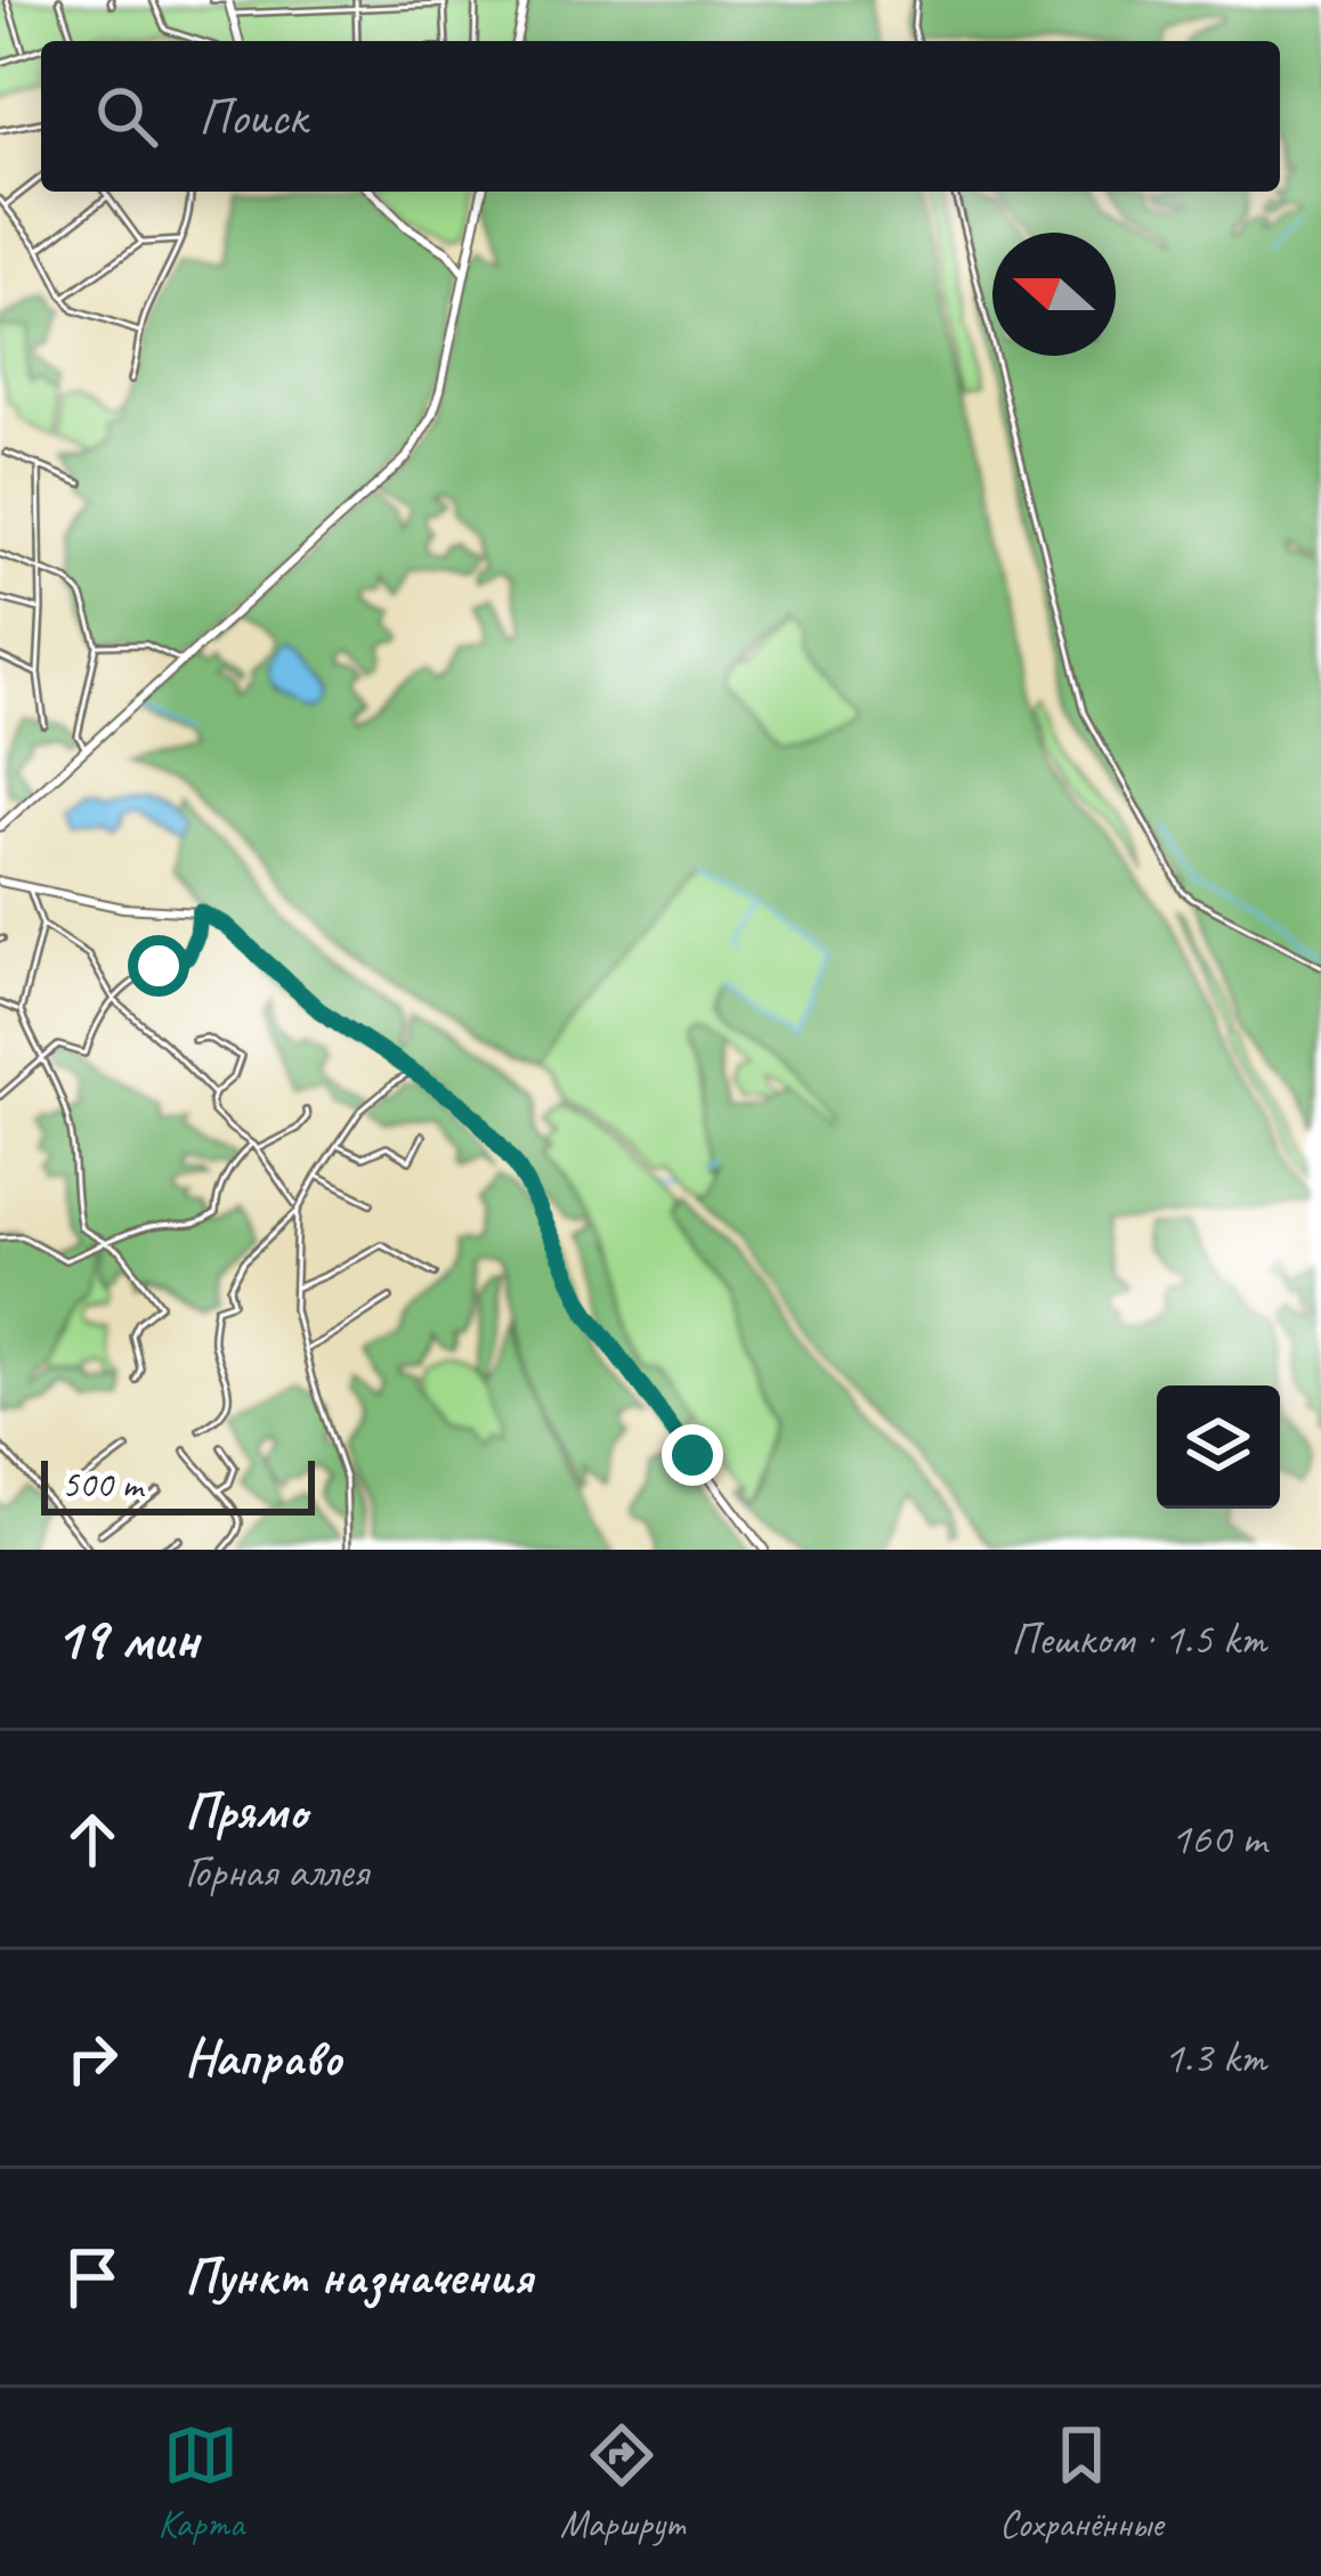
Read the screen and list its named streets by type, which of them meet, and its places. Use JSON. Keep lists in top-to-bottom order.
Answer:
{
  "scale_bar": "500 m",
  "north": "left",
  "page": {
    "search": "Поиск",
    "scale": "500 m",
    "heading": ["19 мин", "Пешком · 1.5 km"],
    "list": [
      ["Прямо", "Горная аллея", "160 m"],
      ["Направо", "1.3 km"],
      "Пункт назначения"
    ],
    "nav": ["Карта", "Маршрут", "Сохранённые"]
  }
}
